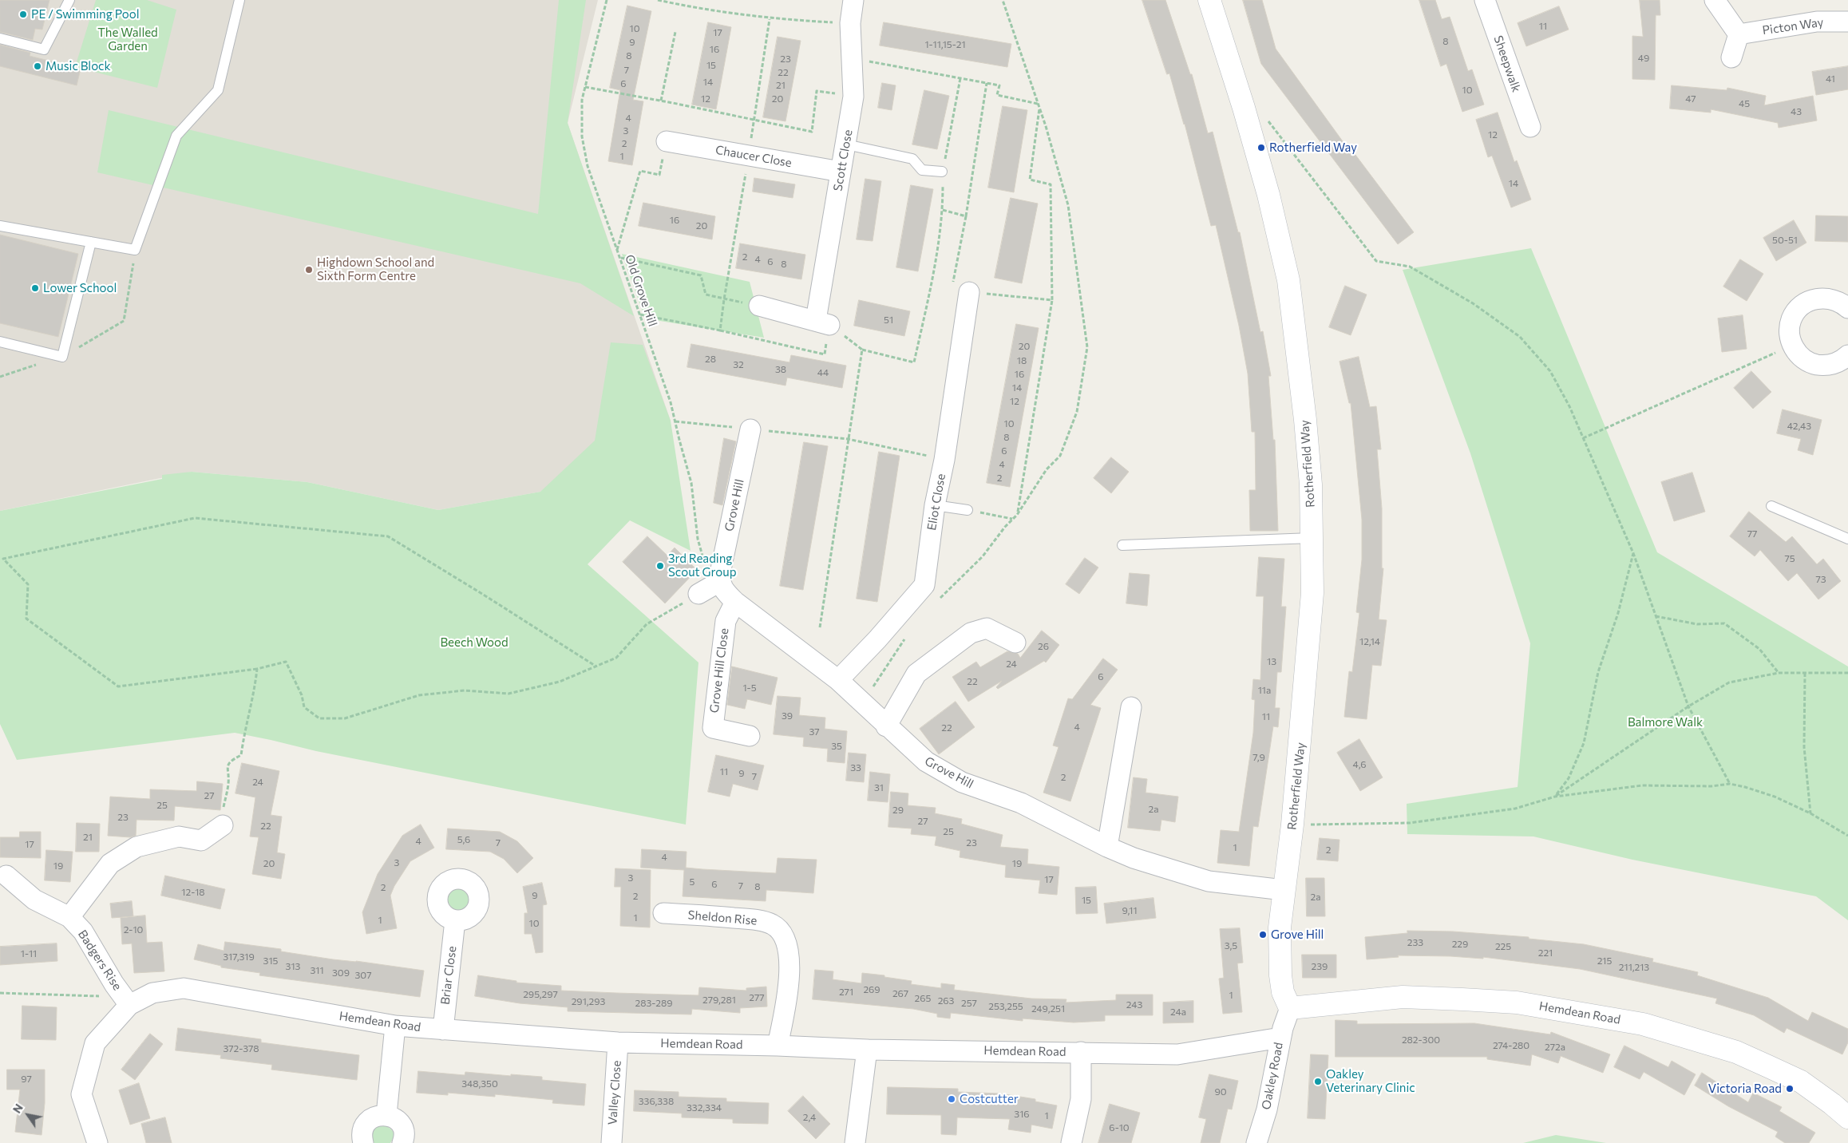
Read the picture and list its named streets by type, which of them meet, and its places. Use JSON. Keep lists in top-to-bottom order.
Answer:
{
  "streets": {
    "street": [
      "Picton Way",
      "Sheepwalk",
      "Chaucer Close",
      "Scott Close",
      "Rotherfield Way",
      "Eliot Close",
      "Grove Hill",
      "Grove Hill Close",
      "Sheldon Rise",
      "Badgers Rise",
      "Briar Close",
      "Hemdean Road",
      "Oakley Road",
      "Valley Close"
    ],
    "path": ["Old Grove Hill"]
  },
  "crossings": [
    ["Chaucer Close", "Scott Close"],
    ["Old Grove Hill", "Grove Hill"],
    ["Rotherfield Way", "Grove Hill"],
    ["Eliot Close", "Grove Hill"],
    ["Grove Hill", "Grove Hill Close"],
    ["Sheldon Rise", "Hemdean Road"],
    ["Badgers Rise", "Hemdean Road"],
    ["Briar Close", "Hemdean Road"],
    ["Hemdean Road", "Oakley Road"],
    ["Hemdean Road", "Valley Close"]
  ],
  "parks": ["The Walled Garden", "Beech Wood", "Balmore Walk"],
  "places": [
    "PE / Swimming Pool",
    "Music Block",
    "Rotherfield Way",
    "Highdown School and Sixth Form Centre",
    "Lower School",
    "3rd Reading Scout Group",
    "Grove Hill",
    "Oakley Veterinary Clinic",
    "Victoria Road",
    "Costcutter"
  ],
  "house_numbers": [
    "11",
    "10",
    "17",
    "8",
    "9",
    "1-11,15-21",
    "16",
    "8",
    "49",
    "23",
    "15",
    "7",
    "22",
    "41",
    "14",
    "6",
    "21",
    "10",
    "12",
    "20",
    "47",
    "45",
    "43",
    "4",
    "3",
    "12",
    "2",
    "1",
    "14",
    "16",
    "20",
    "50-51",
    "2",
    "4",
    "6",
    "8",
    "51",
    "20",
    "28",
    "18",
    "32",
    "38",
    "44",
    "16",
    "14",
    "12",
    "10",
    "42,43",
    "8",
    "6",
    "4",
    "2",
    "77",
    "75",
    "73",
    "12,14",
    "26",
    "13",
    "24",
    "6",
    "22",
    "1-5",
    "11a",
    "39",
    "11",
    "4",
    "22",
    "37",
    "35",
    "7,9",
    "4,6",
    "33",
    "11",
    "9",
    "7",
    "2",
    "24",
    "31",
    "27",
    "25",
    "2a",
    "29",
    "23",
    "27",
    "22",
    "25",
    "21",
    "5,6",
    "4",
    "7",
    "23",
    "17",
    "1",
    "2",
    "4",
    "3",
    "20",
    "19",
    "19",
    "3",
    "17",
    "5",
    "6",
    "7",
    "8",
    "2",
    "12-18",
    "9",
    "2",
    "2a",
    "15",
    "9,11",
    "1",
    "1",
    "10",
    "2-10",
    "233",
    "229",
    "3,5",
    "225",
    "221",
    "1-11",
    "317,319",
    "315",
    "215",
    "313",
    "239",
    "211,213",
    "311",
    "309",
    "307",
    "269",
    "271",
    "267",
    "295,297",
    "1",
    "277",
    "265",
    "279,281",
    "263",
    "291,293",
    "283-289",
    "257",
    "243",
    "253,255",
    "249,251",
    "24a",
    "282-300",
    "274-280",
    "272a",
    "372-378",
    "97",
    "348,350",
    "90",
    "336,338",
    "332,334",
    "316",
    "1",
    "2,4",
    "6-10"
  ],
  "north": "top left"
}
